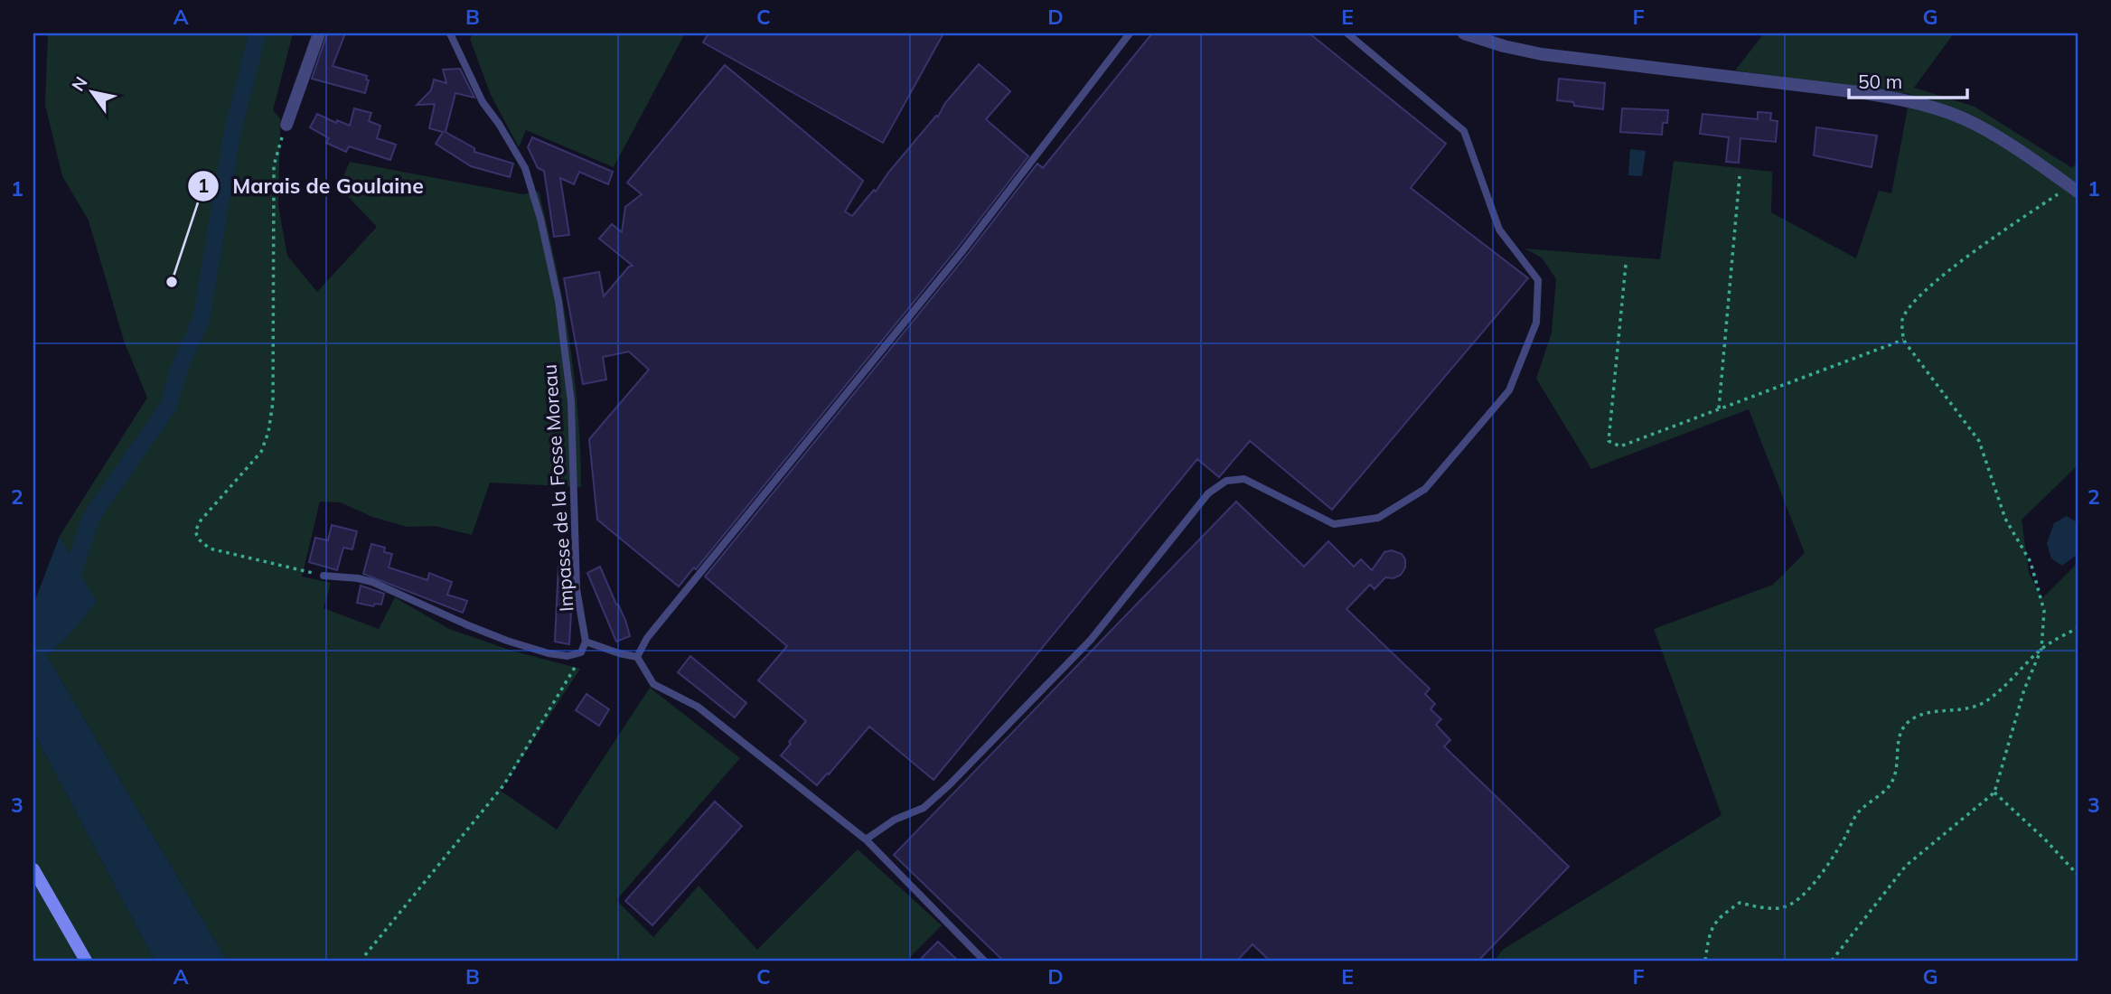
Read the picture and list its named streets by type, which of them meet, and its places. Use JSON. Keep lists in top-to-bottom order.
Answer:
{
  "streets": {
    "lane": ["Impasse de la Fosse Moreau"]
  },
  "places": ["Marais de Goulaine"],
  "scale_bar": "50 m",
  "north": "top left",
  "grid": {
    "columns": [
      "A",
      "B",
      "C",
      "D",
      "E",
      "F",
      "G"
    ],
    "rows": ["1", "2", "3"]
  }
}
